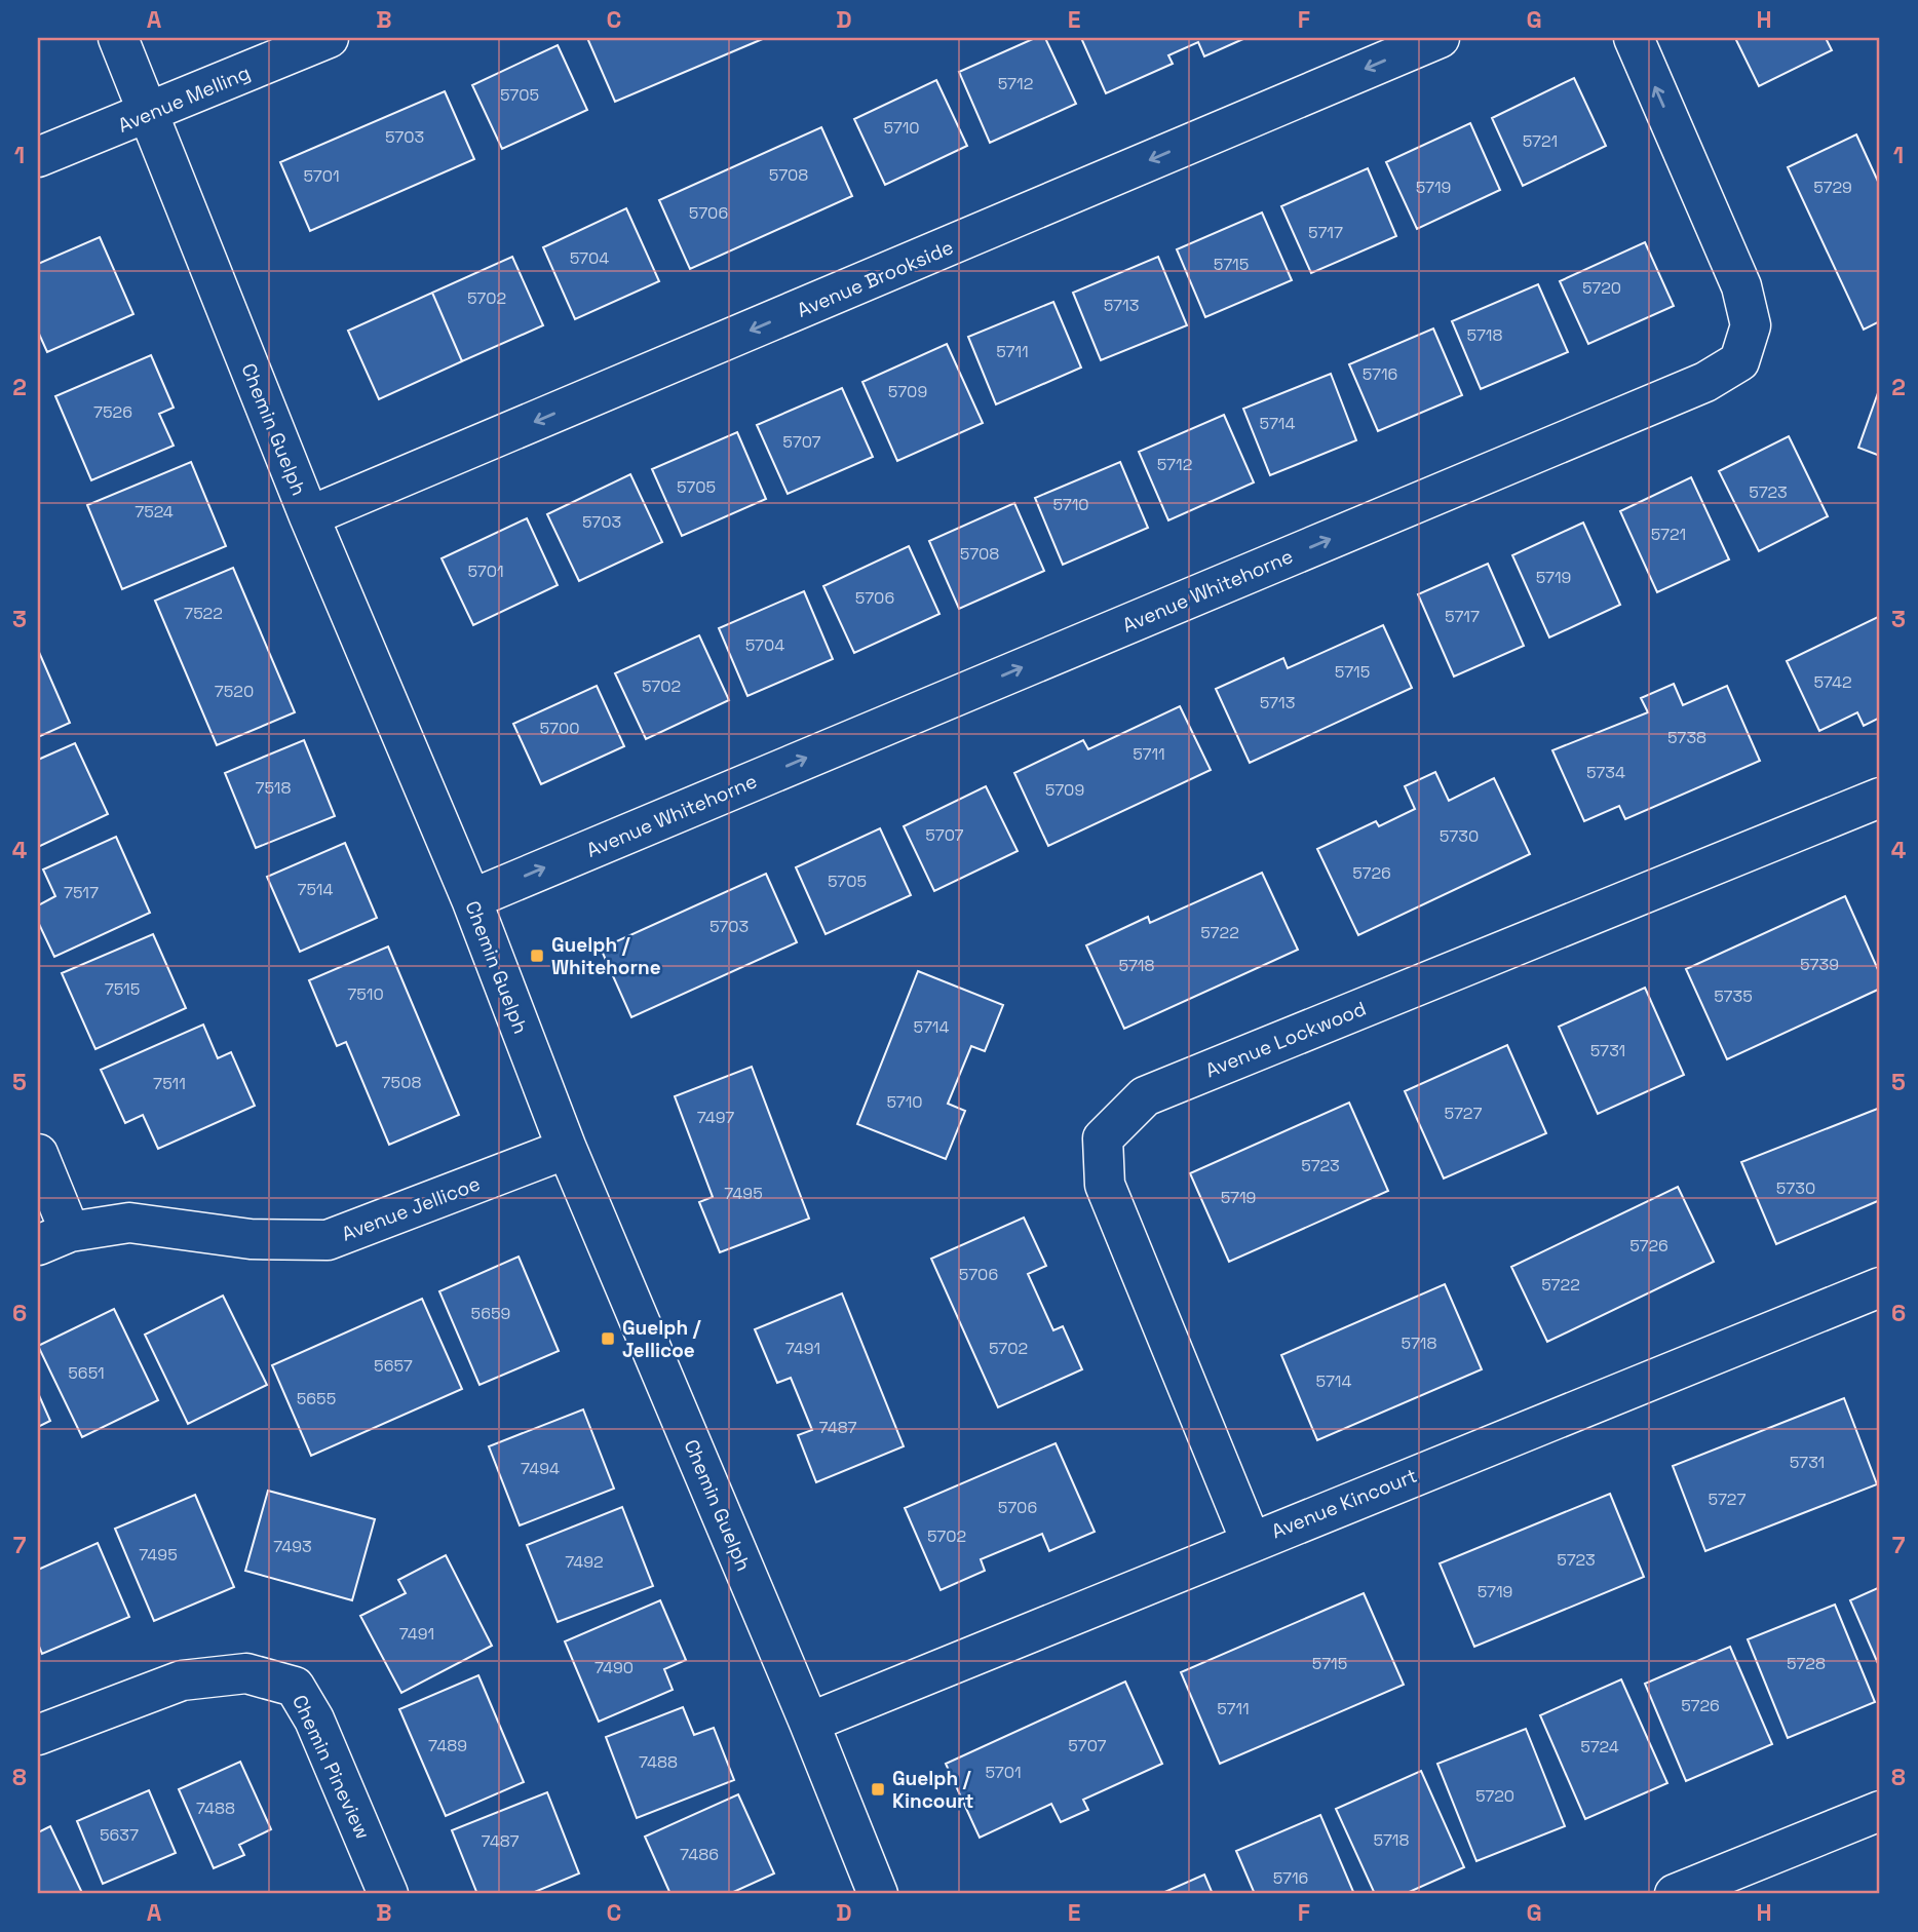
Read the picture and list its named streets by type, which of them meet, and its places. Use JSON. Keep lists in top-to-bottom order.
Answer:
{
  "streets": {
    "street": [
      "Avenue Melling",
      "Avenue Brookside",
      "Chemin Guelph",
      "Avenue Whitehorne",
      "Avenue Lockwood",
      "Avenue Jellicoe",
      "Avenue Kincourt",
      "Chemin Pineview"
    ]
  },
  "crossings": [
    ["Avenue Melling", "Chemin Guelph"],
    ["Avenue Brookside", "Chemin Guelph"],
    ["Chemin Guelph", "Avenue Whitehorne"],
    ["Chemin Guelph", "Avenue Jellicoe"],
    ["Chemin Guelph", "Avenue Kincourt"],
    ["Avenue Lockwood", "Avenue Kincourt"]
  ],
  "one_way": ["Avenue Brookside", "Avenue Whitehorne"],
  "places": {
    "transit": ["Guelph / Whitehorne", "Guelph / Jellicoe", "Guelph / Kincourt"]
  },
  "house_numbers": [
    "5712",
    "5705",
    "5710",
    "5703",
    "5721",
    "5708",
    "5701",
    "5719",
    "5729",
    "5706",
    "5717",
    "5704",
    "5715",
    "5720",
    "5702",
    "5713",
    "5718",
    "5711",
    "5716",
    "5709",
    "7526",
    "5714",
    "5707",
    "5712",
    "5705",
    "5723",
    "5710",
    "7524",
    "5703",
    "5721",
    "5708",
    "5701",
    "5719",
    "5706",
    "7522",
    "5717",
    "5704",
    "5715",
    "5742",
    "5702",
    "7520",
    "5713",
    "5700",
    "5738",
    "5711",
    "5734",
    "7518",
    "5709",
    "5707",
    "5730",
    "5726",
    "5705",
    "7514",
    "7517",
    "5703",
    "5722",
    "5739",
    "5718",
    "7515",
    "7510",
    "5735",
    "5714",
    "5731",
    "7508",
    "7511",
    "5710",
    "5727",
    "7497",
    "5723",
    "5730",
    "7495",
    "5719",
    "5726",
    "5706",
    "5722",
    "5659",
    "5718",
    "7491",
    "5702",
    "5657",
    "5651",
    "5714",
    "5655",
    "7487",
    "5731",
    "7494",
    "5727",
    "5706",
    "5702",
    "7493",
    "7495",
    "5723",
    "7492",
    "5719",
    "7491",
    "5715",
    "5728",
    "7490",
    "5726",
    "5711",
    "7489",
    "5707",
    "5724",
    "7488",
    "5701",
    "5720",
    "7488",
    "5637",
    "5718",
    "7487",
    "7486",
    "5716"
  ],
  "grid": {
    "columns": [
      "A",
      "B",
      "C",
      "D",
      "E",
      "F",
      "G",
      "H"
    ],
    "rows": [
      "1",
      "2",
      "3",
      "4",
      "5",
      "6",
      "7",
      "8"
    ]
  }
}
